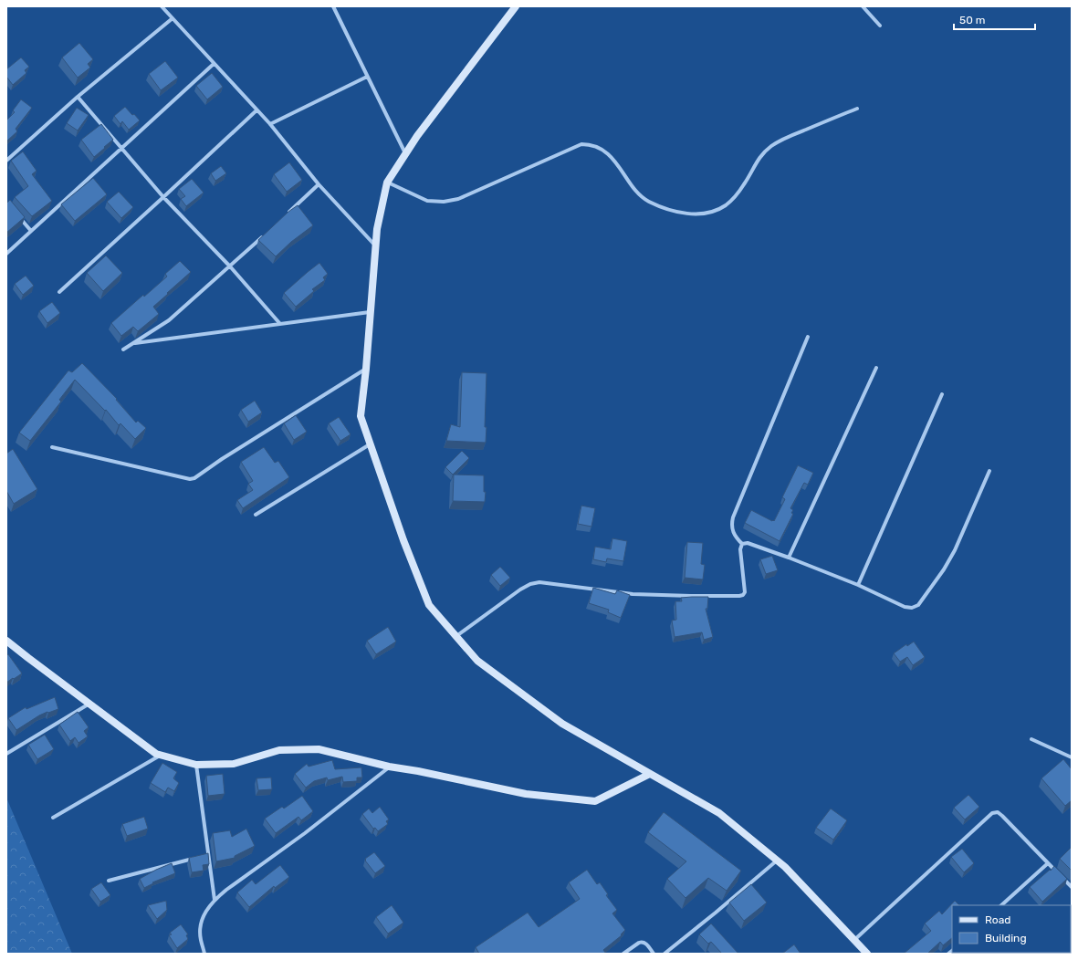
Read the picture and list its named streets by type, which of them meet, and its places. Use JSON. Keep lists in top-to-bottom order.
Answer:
{
  "legend": ["Road", "Building"],
  "scale_bar": "50 m"
}
